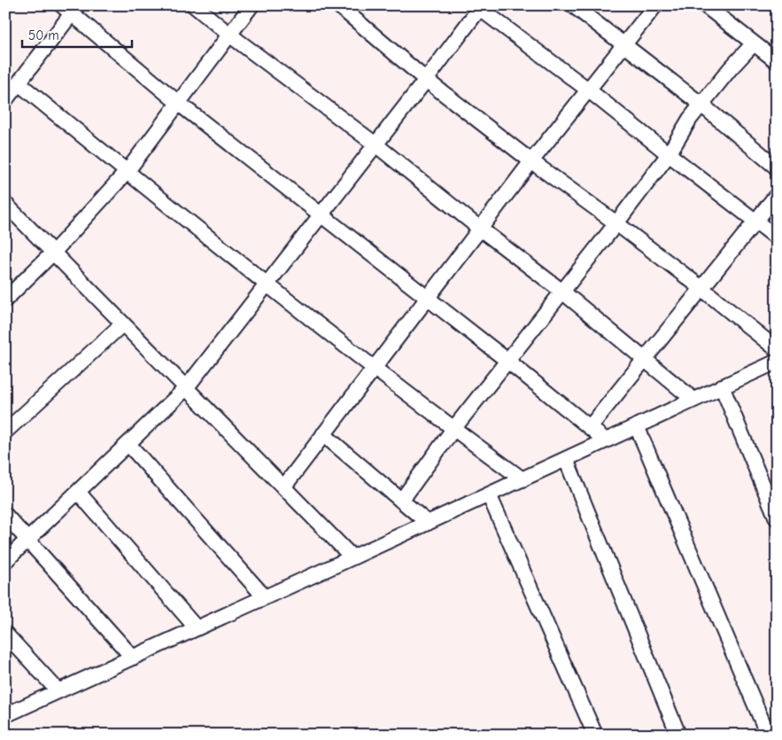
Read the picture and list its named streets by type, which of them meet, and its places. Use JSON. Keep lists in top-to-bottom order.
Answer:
{
  "scale_bar": "50 m"
}
